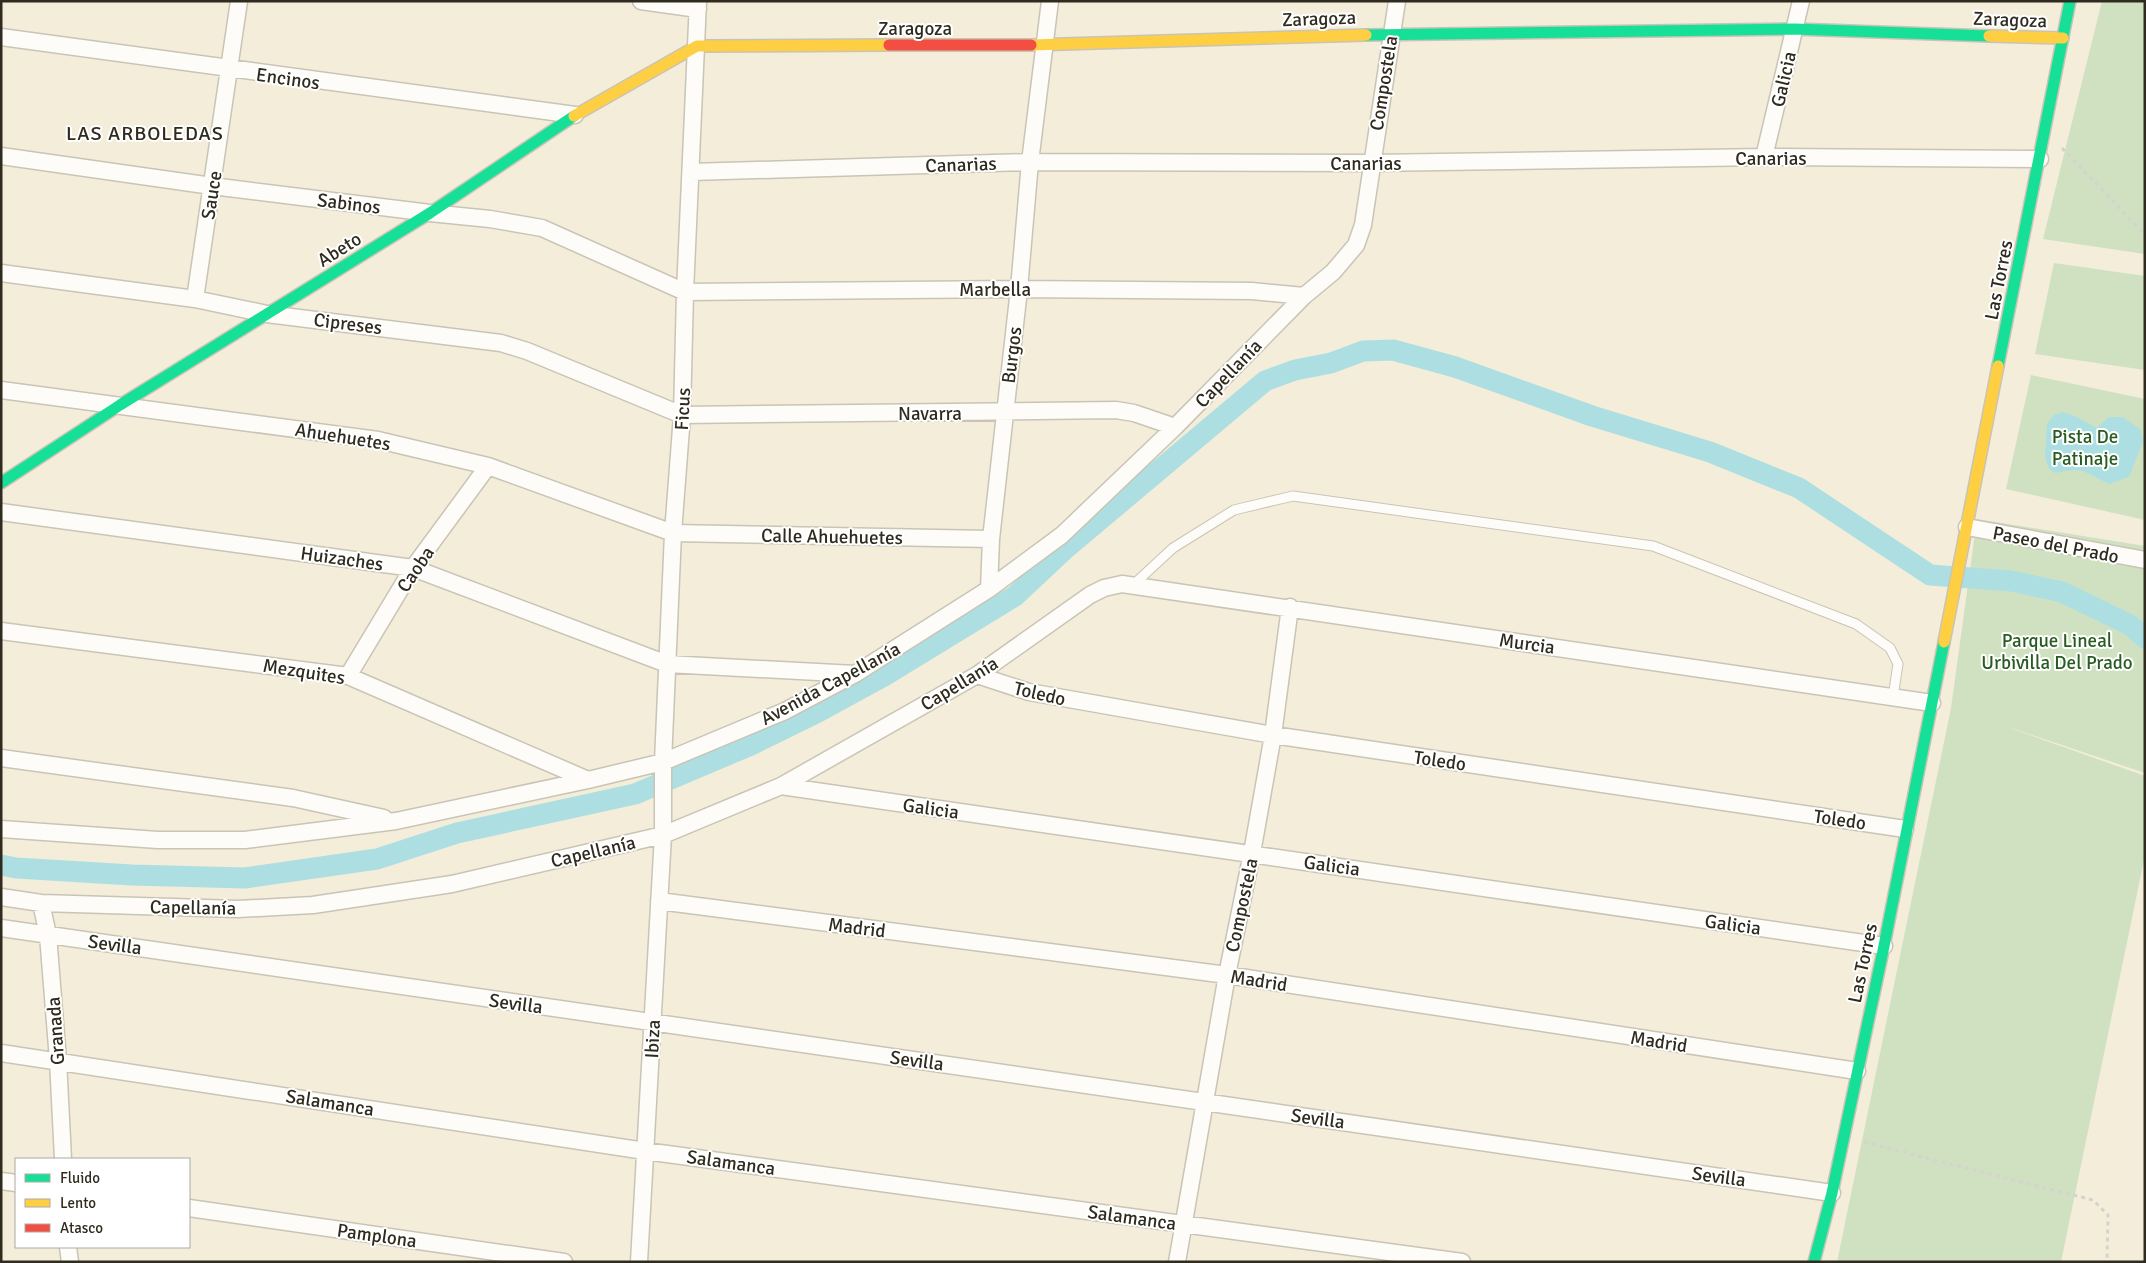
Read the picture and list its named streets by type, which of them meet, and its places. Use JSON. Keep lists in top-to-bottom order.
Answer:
{
  "streets": {
    "street": [
      "Zaragoza",
      "Encinos",
      "Galicia",
      "Compostela",
      "Canarias",
      "Sauce",
      "Sabinos",
      "Abeto",
      "Las Torres",
      "Marbella",
      "Cipreses",
      "Burgos",
      "Capellanía",
      "Ficus",
      "Navarra",
      "Ahuehuetes",
      "Calle Ahuehuetes",
      "Paseo del Prado",
      "Huizaches",
      "Caoba",
      "Murcia",
      "Mezquites",
      "Avenida Capellanía",
      "Toledo",
      "Madrid",
      "Sevilla",
      "Granada",
      "Ibiza",
      "Salamanca",
      "Pamplona"
    ]
  },
  "crossings": [
    ["Zaragoza", "Galicia"],
    ["Zaragoza", "Compostela"],
    ["Zaragoza", "Abeto"],
    ["Zaragoza", "Las Torres"],
    ["Zaragoza", "Burgos"],
    ["Zaragoza", "Ficus"],
    ["Encinos", "Sauce"],
    ["Encinos", "Abeto"],
    ["Galicia", "Compostela"],
    ["Galicia", "Canarias"],
    ["Galicia", "Las Torres"],
    ["Galicia", "Capellanía"],
    ["Compostela", "Canarias"],
    ["Compostela", "Capellanía"],
    ["Compostela", "Murcia"],
    ["Compostela", "Toledo"],
    ["Compostela", "Madrid"],
    ["Compostela", "Sevilla"],
    ["Compostela", "Salamanca"],
    ["Canarias", "Las Torres"],
    ["Canarias", "Burgos"],
    ["Canarias", "Ficus"],
    ["Sauce", "Sabinos"],
    ["Sauce", "Cipreses"],
    ["Sabinos", "Abeto"],
    ["Sabinos", "Marbella"],
    ["Sabinos", "Ficus"],
    ["Abeto", "Cipreses"],
    ["Abeto", "Ficus"],
    ["Abeto", "Ahuehuetes"],
    ["Las Torres", "Paseo del Prado"],
    ["Las Torres", "Murcia"],
    ["Las Torres", "Toledo"],
    ["Las Torres", "Madrid"],
    ["Las Torres", "Sevilla"],
    ["Marbella", "Burgos"],
    ["Marbella", "Capellanía"],
    ["Marbella", "Ficus"],
    ["Cipreses", "Ficus"],
    ["Cipreses", "Navarra"],
    ["Burgos", "Capellanía"],
    ["Burgos", "Navarra"],
    ["Burgos", "Calle Ahuehuetes"],
    ["Burgos", "Avenida Capellanía"],
    ["Capellanía", "Navarra"],
    ["Capellanía", "Murcia"],
    ["Capellanía", "Avenida Capellanía"],
    ["Capellanía", "Toledo"],
    ["Capellanía", "Granada"],
    ["Capellanía", "Ibiza"],
    ["Ficus", "Navarra"],
    ["Ficus", "Ahuehuetes"],
    ["Ficus", "Calle Ahuehuetes"],
    ["Ficus", "Huizaches"],
    ["Ficus", "Avenida Capellanía"],
    ["Ficus", "Ibiza"],
    ["Ahuehuetes", "Calle Ahuehuetes"],
    ["Ahuehuetes", "Caoba"],
    ["Huizaches", "Caoba"],
    ["Huizaches", "Avenida Capellanía"],
    ["Caoba", "Mezquites"],
    ["Madrid", "Ibiza"],
    ["Sevilla", "Granada"],
    ["Sevilla", "Ibiza"],
    ["Granada", "Salamanca"],
    ["Ibiza", "Salamanca"]
  ],
  "districts": ["LAS ARBOLEDAS"],
  "parks": ["Pista De Patinaje", "Parque Lineal Urbivilla Del Prado"],
  "legend": ["Fluido", "Lento", "Atasco"]
}
